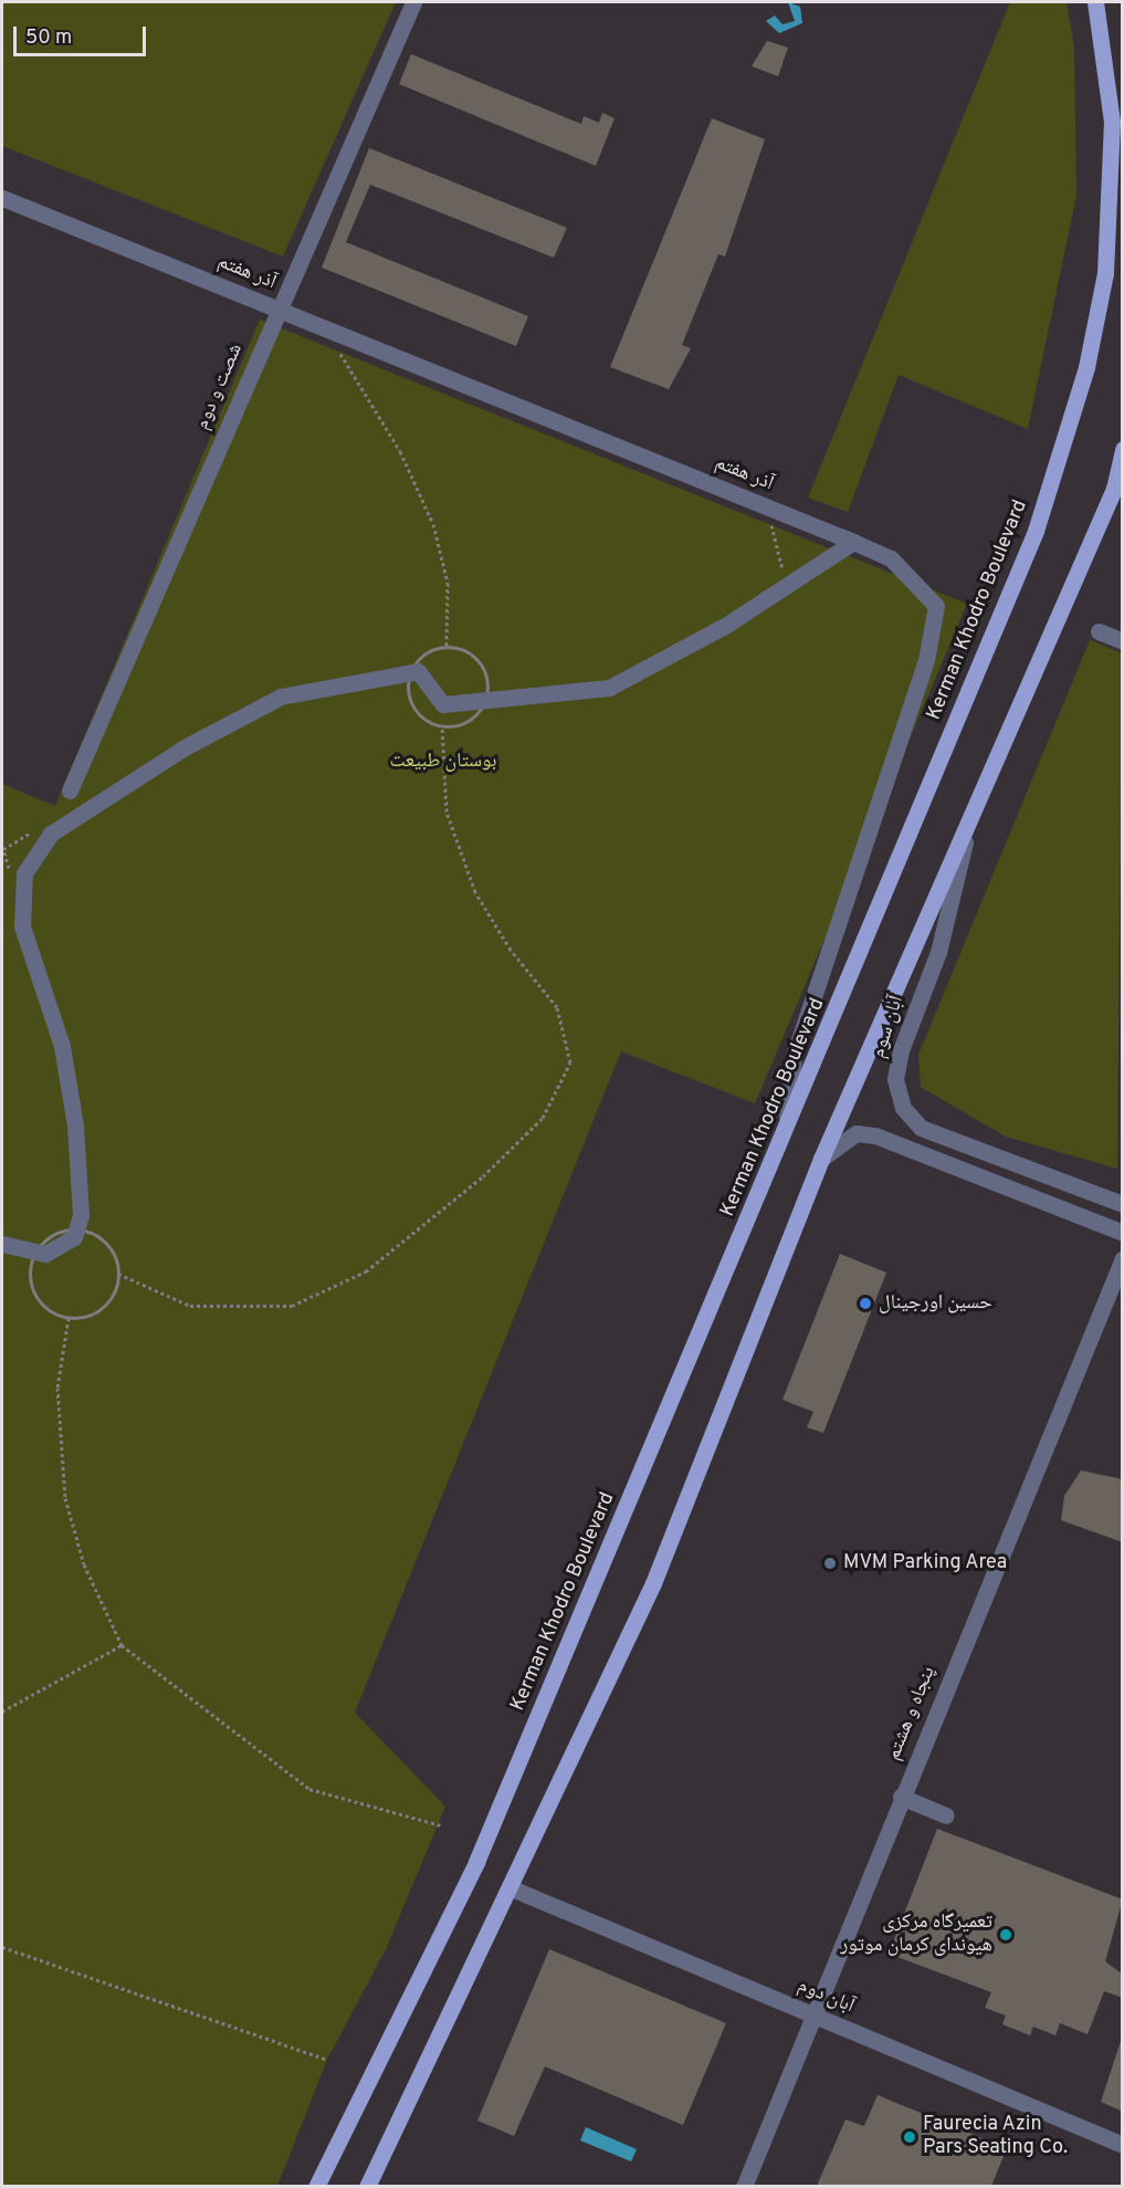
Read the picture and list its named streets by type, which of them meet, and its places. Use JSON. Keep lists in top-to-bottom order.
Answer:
{
  "streets": {
    "main road": ["Kerman Khodro Boulevard"],
    "street": [
      "آذر هفتم",
      "شصت و دوم",
      "آبان سوم",
      "پنجاه و هشتم",
      "آبان دوم"
    ]
  },
  "crossings": [
    ["آذر هفتم", "شصت و دوم"],
    ["آذر هفتم", "Kerman Khodro Boulevard"],
    ["پنجاه و هشتم", "آبان دوم"]
  ],
  "parks": ["بوستان طبیعت"],
  "places": [
    "حسین اورجینال",
    "MVM Parking Area",
    "تعمیرگاه مرکزی هیوندای کرمان موتور",
    "Faurecia Azin Pars Seating Co."
  ],
  "scale_bar": "50 m"
}
